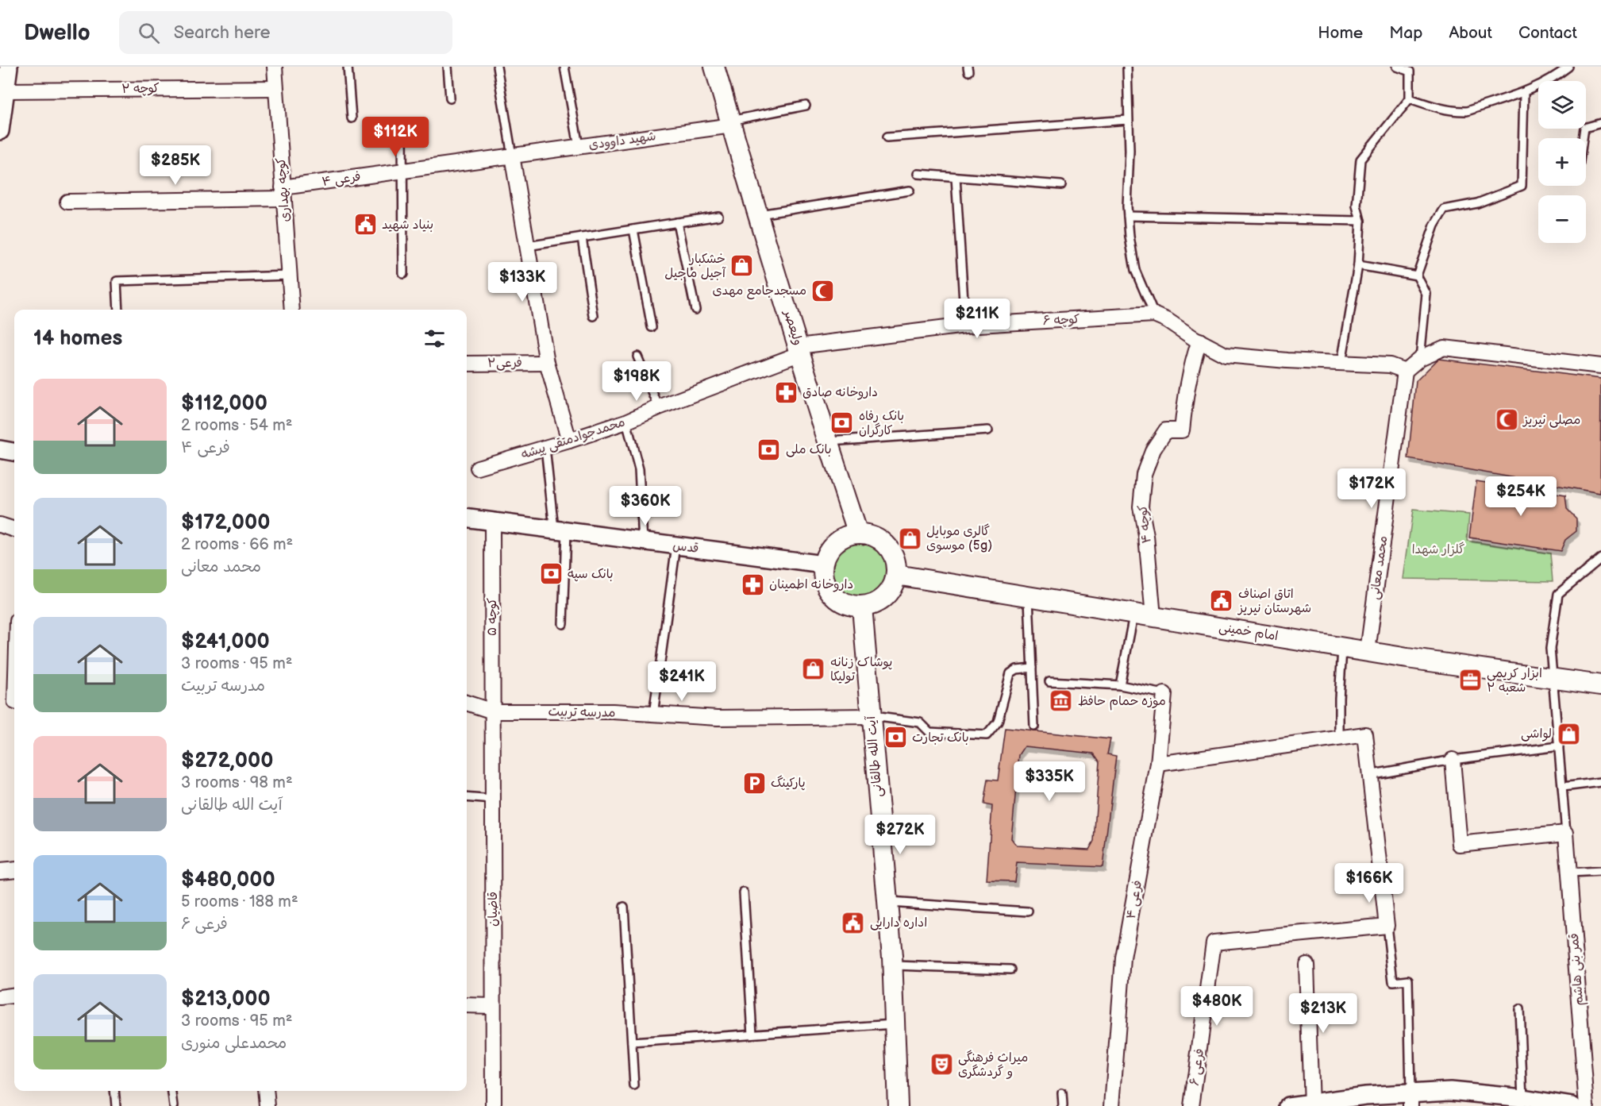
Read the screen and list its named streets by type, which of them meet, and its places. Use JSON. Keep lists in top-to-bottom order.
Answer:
{
  "streets": {
    "main road": ["ولیعصر", "امام خمینی", "آیت الله طالقانی"],
    "street": [
      "کوچه ۲",
      "شهید داوودی",
      "فرعی ۴",
      "کوچه بهداری",
      "۶ کوچه",
      "فرعی۲",
      "محمدجوادمتقی پیشه",
      "کوچه ۴",
      "قدس",
      "محمد معانی",
      "کوچه ۵",
      "مدرسه تربیت",
      "قاضیان",
      "قمر بنی هاشم",
      "فرعی ۶"
    ]
  },
  "crossings": [
    ["کوچه ۲", "کوچه بهداری"],
    ["شهید داوودی", "فرعی ۴"],
    ["شهید داوودی", "ولیعصر"],
    ["فرعی ۴", "کوچه بهداری"],
    ["۶ کوچه", "ولیعصر"],
    ["۶ کوچه", "محمدجوادمتقی پیشه"],
    ["ولیعصر", "محمدجوادمتقی پیشه"],
    ["ولیعصر", "قدس"],
    ["ولیعصر", "امام خمینی"],
    ["ولیعصر", "آیت الله طالقانی"],
    ["کوچه ۴", "امام خمینی"],
    ["قدس", "کوچه ۵"],
    ["قدس", "امام خمینی"],
    ["قدس", "آیت الله طالقانی"],
    ["محمد معانی", "امام خمینی"],
    ["کوچه ۵", "مدرسه تربیت"],
    ["کوچه ۵", "قاضیان"],
    ["امام خمینی", "آیت الله طالقانی"],
    ["مدرسه تربیت", "آیت الله طالقانی"],
    ["مدرسه تربیت", "قاضیان"]
  ],
  "parks": ["گلزار شهدا"],
  "places": {
    "public building": ["بنیاد شهید", "اتاق اصناف شهرستان نیریز", "اداره دارایی"],
    "shop": [
      "خشکبار آجیل ماجیل",
      "گالری موبایل موسوی (5g)",
      "پوشاک زنانه تولیکا",
      "لواشی"
    ],
    "mosque": ["مسجدجامع مهدی", "مصلی نیریز"],
    "pharmacy": ["داروخانه صادق", "داروخانه اطمینان"],
    "bank": [
      "بانک رفاه کارگران",
      "بانک ملی",
      "بانک سپه",
      "بانک تجارت"
    ],
    "office": ["ابزار کریمی شعبه ۲"],
    "museum": ["موزه حمام حافظ"],
    "parking": ["پارکینگ"],
    "theatre": ["میراث فرهنگی و گردشگری"]
  },
  "page": {
    "header": "Dwello",
    "search": "Search here",
    "nav": [
      "Home",
      "Map",
      "About",
      "Contact"
    ],
    "map_buttons": ["+", "−"],
    "price": [
      "$112K",
      "$285K",
      "$133K",
      "$211K",
      "$198K",
      "$172K",
      "$254K",
      "$360K",
      "$241K",
      "$335K",
      "$272K",
      "$166K",
      "$480K",
      "$213K"
    ],
    "heading": "14 homes",
    "list": [
      {
        "name": "$112,000",
        "note": "2 rooms · 54 m² · فرعی ۴"
      },
      {
        "name": "$172,000",
        "note": "2 rooms · 66 m² · محمد معانی"
      },
      {
        "name": "$241,000",
        "note": "3 rooms · 95 m² · مدرسه تربیت"
      },
      {
        "name": "$272,000",
        "note": "3 rooms · 98 m² · آیت الله طالقانی"
      },
      {
        "name": "$480,000",
        "note": "5 rooms · 188 m² · فرعی ۶"
      },
      {
        "name": "$213,000",
        "note": "3 rooms · 95 m² · محمدعلی منوری"
      }
    ]
  }
}
